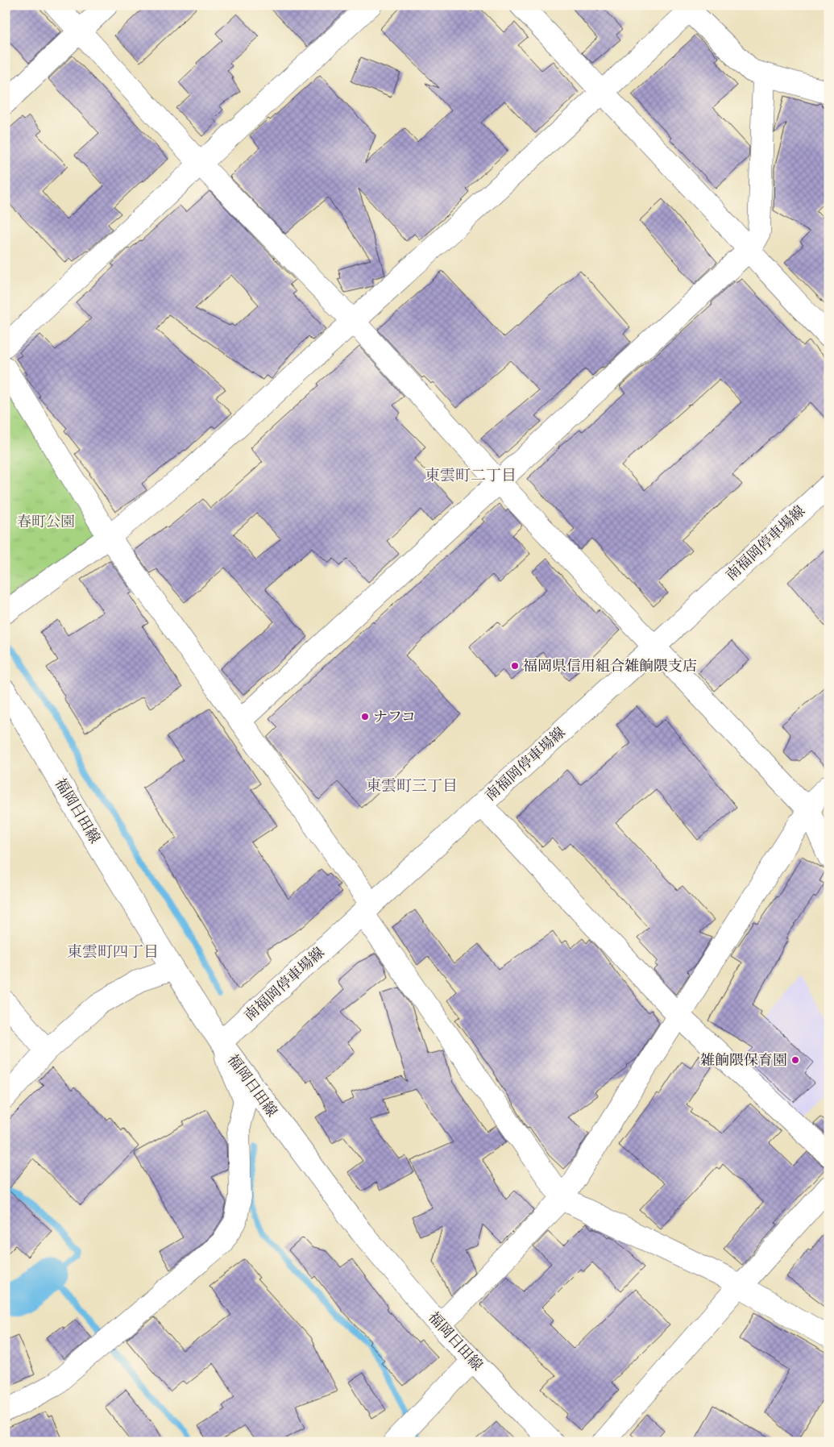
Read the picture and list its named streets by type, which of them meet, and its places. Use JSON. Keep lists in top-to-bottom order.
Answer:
{
  "streets": {
    "street": ["南福岡停車場線", "福岡日田線"]
  },
  "crossings": [
    ["南福岡停車場線", "福岡日田線"]
  ],
  "districts": ["東雲町二丁目", "東雲町三丁目", "東雲町四丁目"],
  "parks": ["春町公園"],
  "places": ["福岡県信用組合雑餉隈支店", "ナフコ", "雑餉隈保育園"]
}
